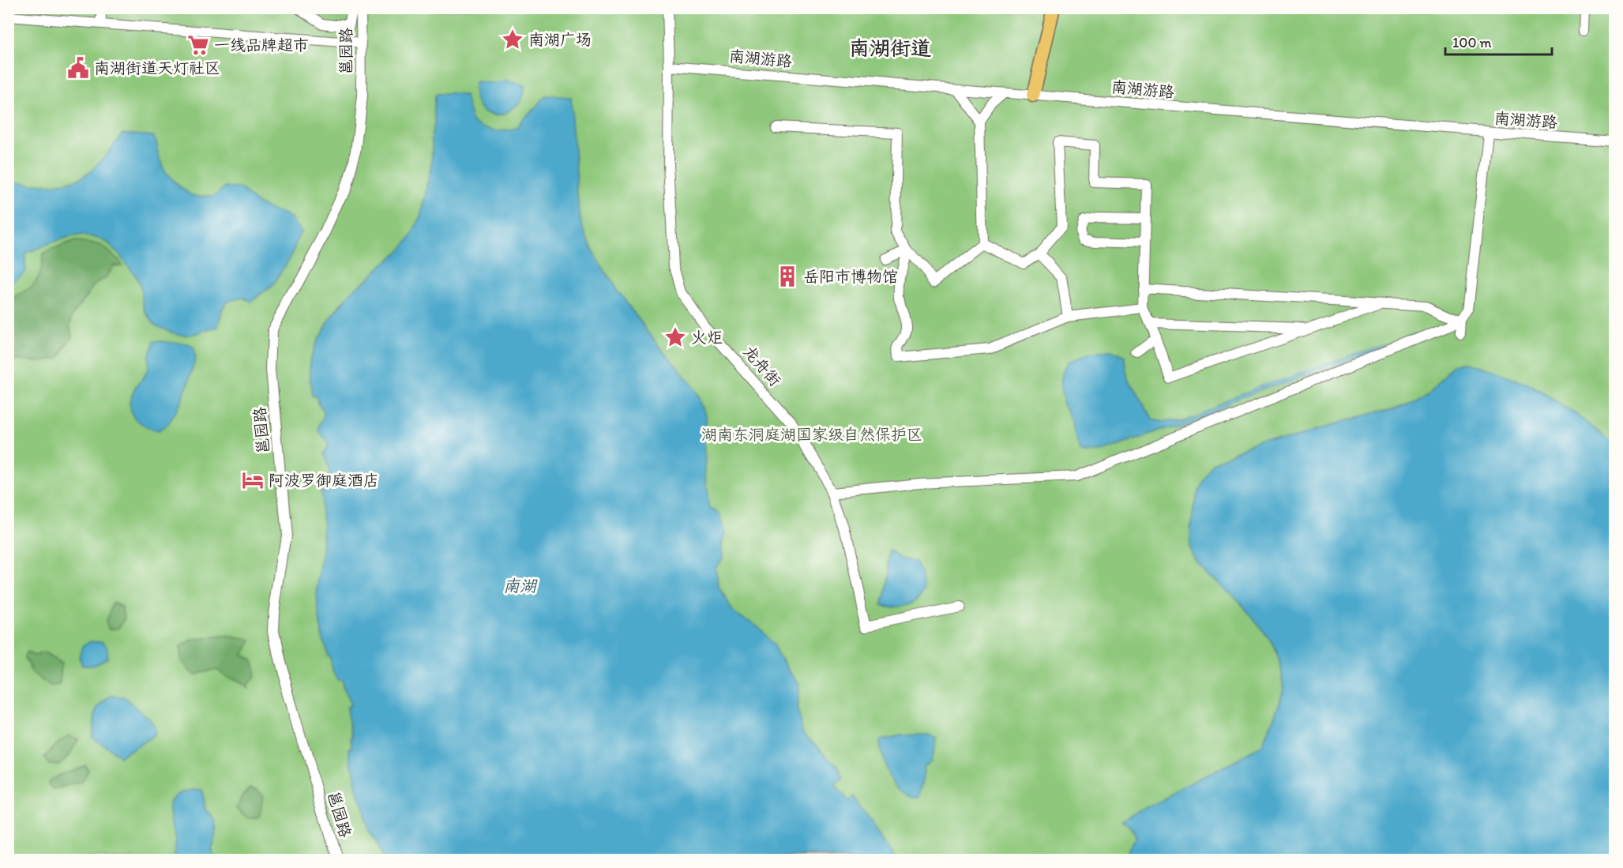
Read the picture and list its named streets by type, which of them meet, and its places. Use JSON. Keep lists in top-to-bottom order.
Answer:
{
  "streets": {
    "street": ["邕园路", "南湖游路", "龙舟街"]
  },
  "crossings": [
    ["南湖游路", "龙舟街"]
  ],
  "districts": ["南湖街道"],
  "water": ["南湖"],
  "parks": ["湖南东洞庭湖国家级自然保护区"],
  "places": {
    "place": ["南湖广场", "火炬"],
    "supermarket": ["一线品牌超市"],
    "public building": ["南湖街道天灯社区"],
    "building": ["岳阳市博物馆"],
    "hotel": ["阿波罗御庭酒店"]
  },
  "scale_bar": "100 m"
}
